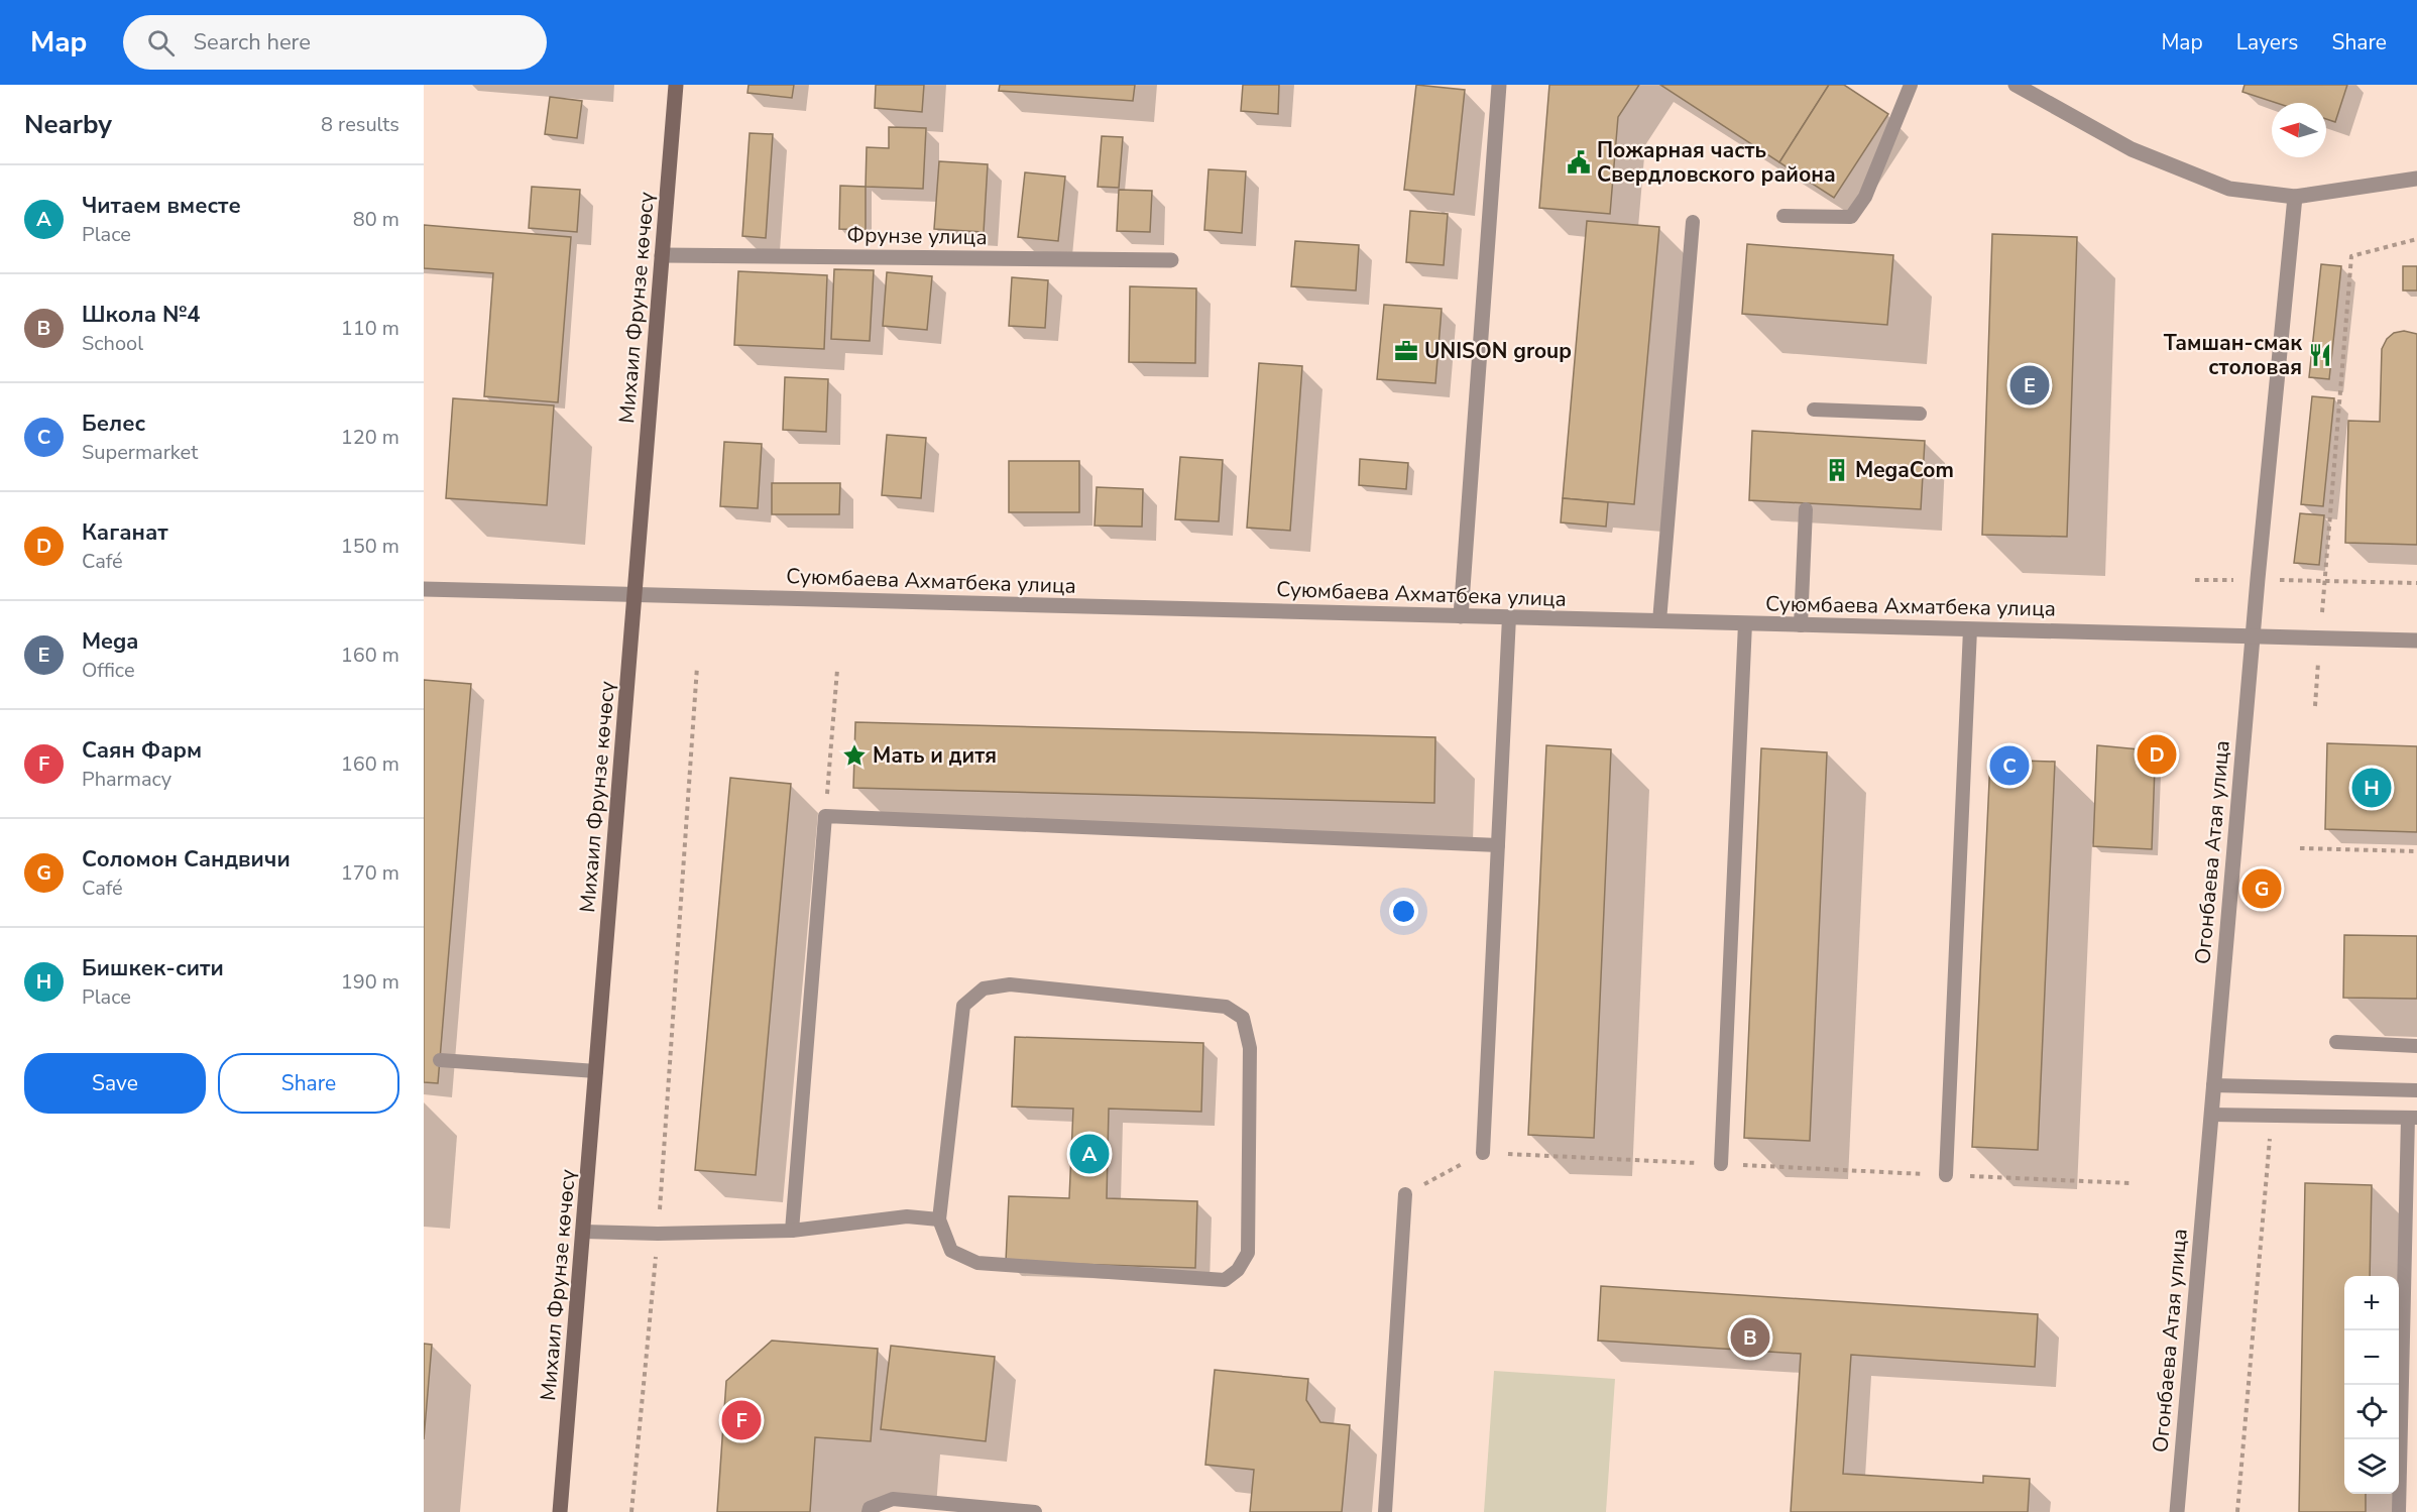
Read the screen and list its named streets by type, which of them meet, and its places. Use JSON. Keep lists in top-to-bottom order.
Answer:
{
  "streets": {
    "main road": ["Михаил Фрунзе көчөсү"],
    "street": ["Фрунзе улица", "Суюмбаева Ахматбека улица", "Огонбаева Атая улица"]
  },
  "crossings": [
    ["Фрунзе улица", "Михаил Фрунзе көчөсү"],
    ["Михаил Фрунзе көчөсү", "Суюмбаева Ахматбека улица"],
    ["Суюмбаева Ахматбека улица", "Огонбаева Атая улица"]
  ],
  "places": {
    "public building": ["Пожарная часть Свердловского района"],
    "office": ["UNISON group"],
    "restaurant": ["Тамшан-смак столовая"],
    "building": ["MegaCom"],
    "place": ["Мать и дитя"]
  },
  "north": "left",
  "page": {
    "header": "Map",
    "search": "Search here",
    "nav": ["Map", "Layers", "Share"],
    "heading": ["Nearby", "8 results"],
    "list": [
      {
        "mark": "A",
        "name": "Читаем вместе",
        "note": "Place",
        "value": "80 m"
      },
      {
        "mark": "B",
        "name": "Школа №4",
        "note": "School",
        "value": "110 m"
      },
      {
        "mark": "C",
        "name": "Белес",
        "note": "Supermarket",
        "value": "120 m"
      },
      {
        "mark": "D",
        "name": "Каганат",
        "note": "Café",
        "value": "150 m"
      },
      {
        "mark": "E",
        "name": "Mega",
        "note": "Office",
        "value": "160 m"
      },
      {
        "mark": "F",
        "name": "Саян Фарм",
        "note": "Pharmacy",
        "value": "160 m"
      },
      {
        "mark": "G",
        "name": "Соломон Сандвичи",
        "note": "Café",
        "value": "170 m"
      },
      {
        "mark": "H",
        "name": "Бишкек-сити",
        "note": "Place",
        "value": "190 m"
      }
    ],
    "pins": [
      "E",
      "D",
      "C",
      "H",
      "G",
      "A",
      "B",
      "F"
    ],
    "buttons": ["Save", "Share"],
    "map_buttons": ["+", "−"]
  }
}
